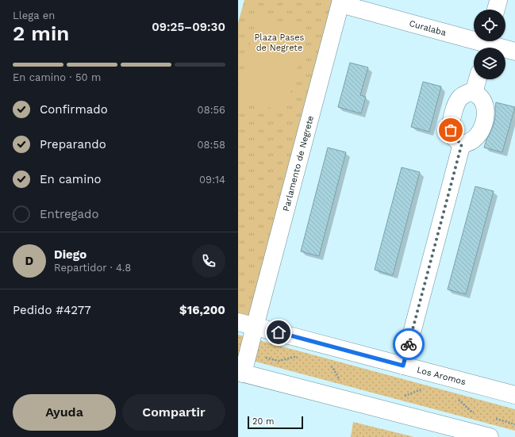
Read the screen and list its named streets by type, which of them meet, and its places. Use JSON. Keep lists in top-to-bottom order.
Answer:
{
  "streets": {
    "street": ["Curalaba", "Parlamento de Negrete", "Los Aromos"]
  },
  "crossings": [
    ["Curalaba", "Parlamento de Negrete"],
    ["Parlamento de Negrete", "Los Aromos"]
  ],
  "parks": ["Plaza Pases de Negrete"],
  "scale_bar": "20 m",
  "page": {
    "heading": ["2 min", "Llega en", "09:25–09:30"],
    "panel": [
      "Diego",
      "Repartidor · 4.8",
      "Pedido #4277",
      "$16,200"
    ],
    "bar": "En camino · 50 m",
    "list": [
      ["Confirmado", "08:56"],
      ["Preparando", "08:58"],
      ["En camino", "09:14"],
      "Entregado"
    ],
    "round": "D",
    "buttons": ["Ayuda", "Compartir"],
    "scale": "20 m"
  }
}
